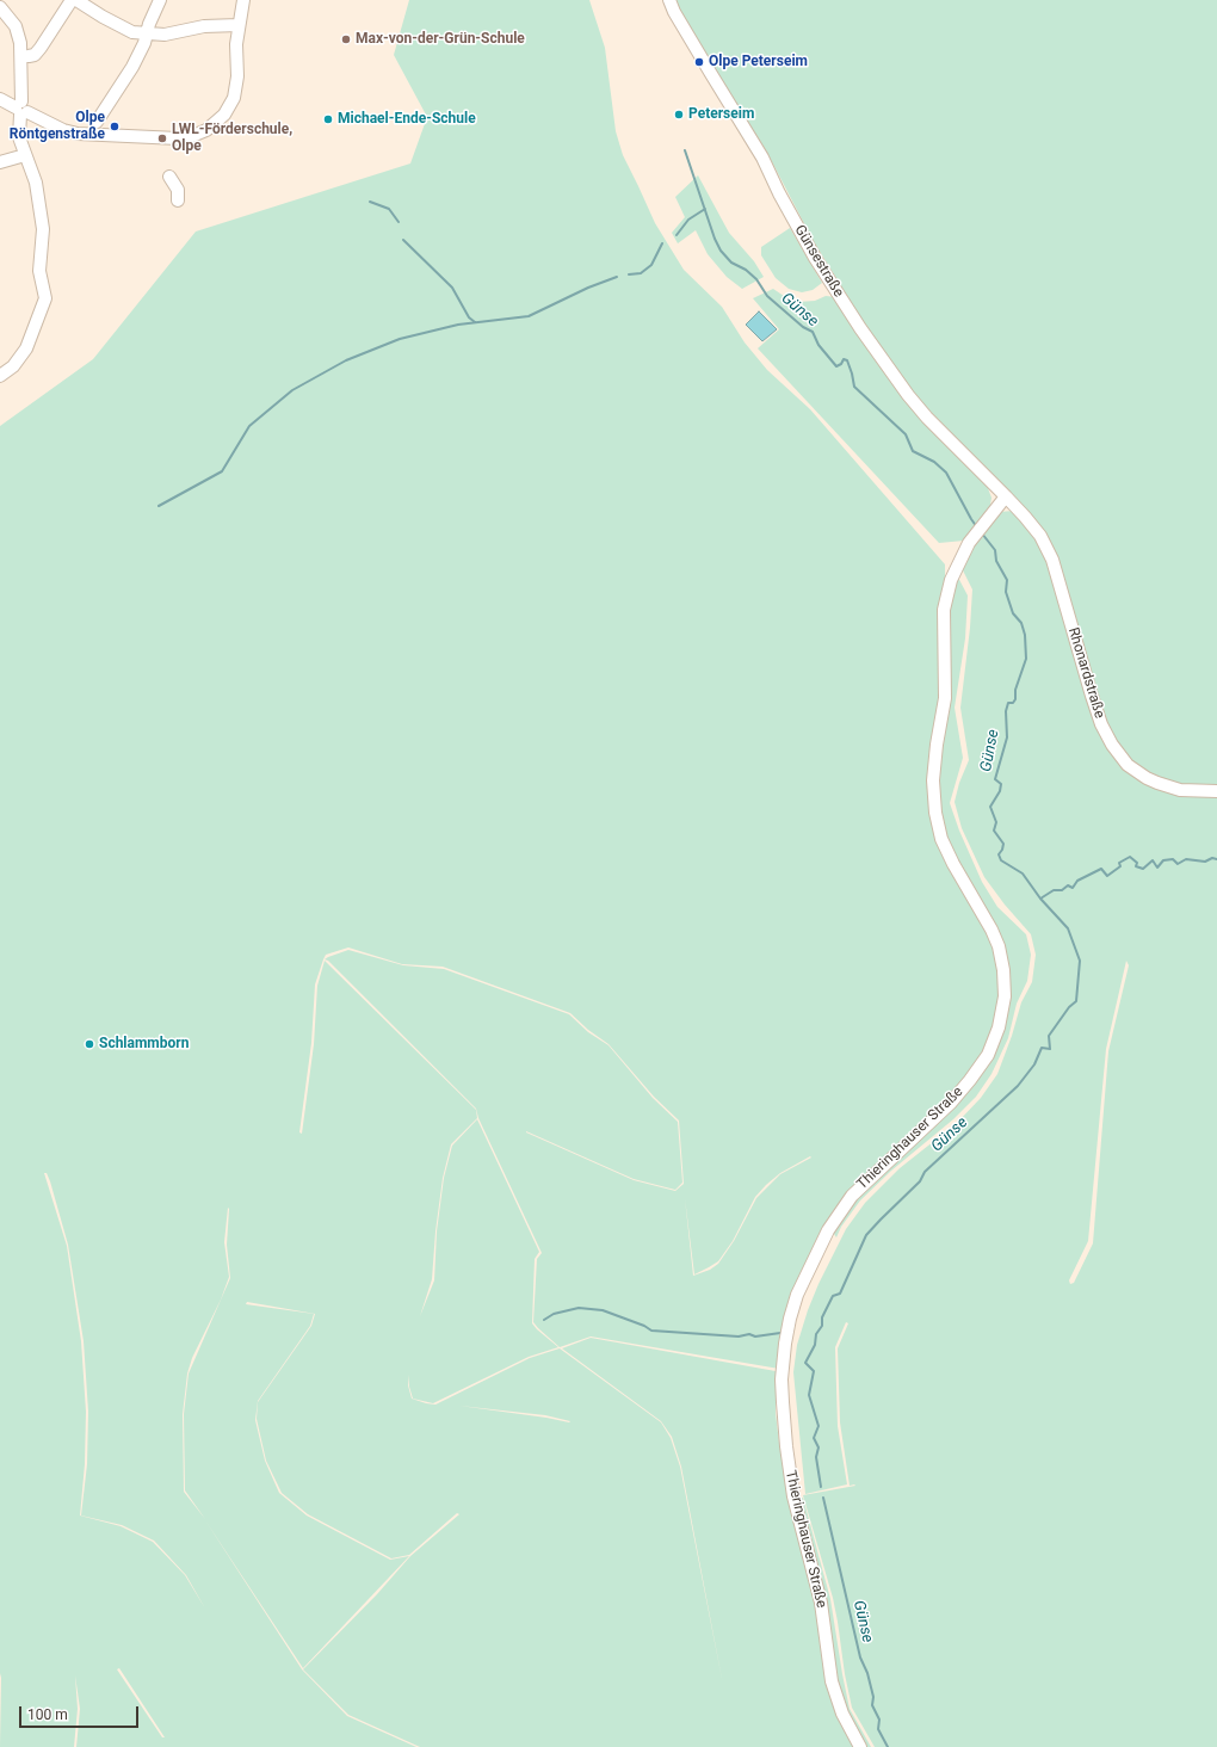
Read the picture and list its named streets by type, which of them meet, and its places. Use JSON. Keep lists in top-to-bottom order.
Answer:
{
  "streets": {
    "street": ["Günsestraße", "Rhonardstraße", "Thieringhauser Straße"]
  },
  "crossings": [
    ["Günsestraße", "Rhonardstraße"],
    ["Günsestraße", "Thieringhauser Straße"],
    ["Rhonardstraße", "Thieringhauser Straße"]
  ],
  "water": ["Günse"],
  "places": [
    "Max-von-der-Grün-Schule",
    "Olpe Peterseim",
    "Peterseim",
    "Michael-Ende-Schule",
    "Olpe Röntgenstraße",
    "LWL-Förderschule, Olpe",
    "Schlammborn"
  ],
  "scale_bar": "100 m"
}
